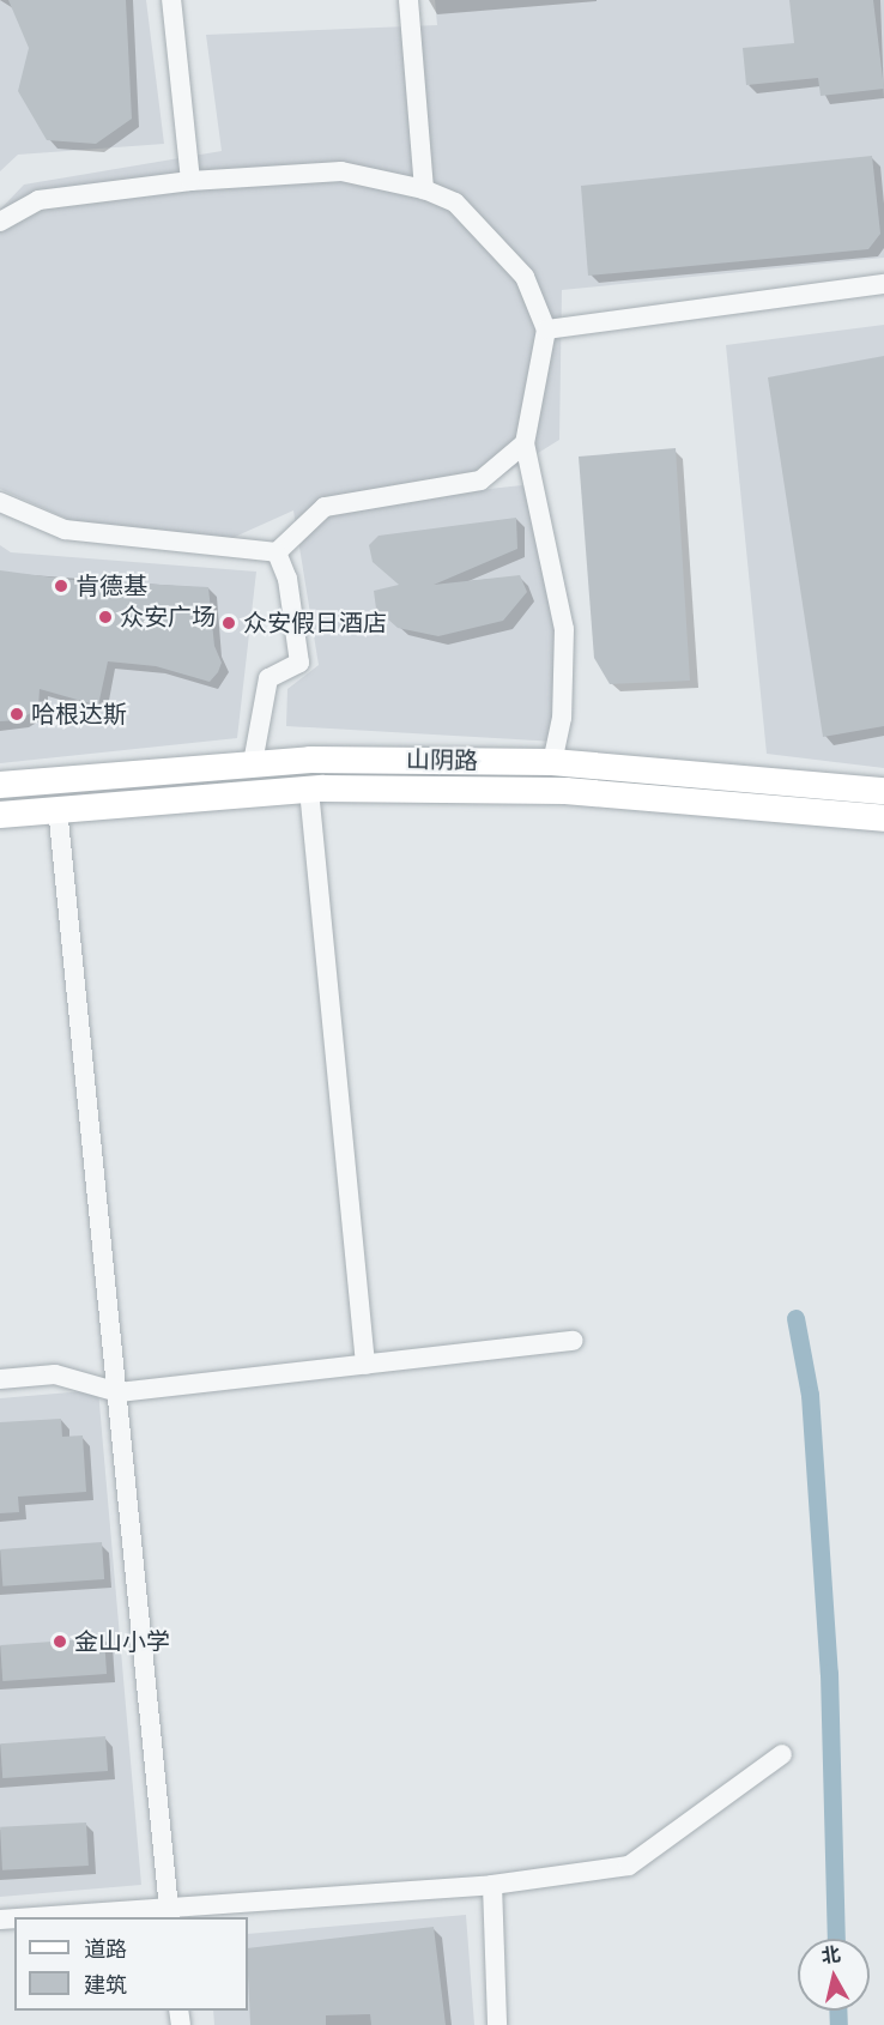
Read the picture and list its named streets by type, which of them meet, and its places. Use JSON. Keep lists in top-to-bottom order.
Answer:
{
  "streets": {
    "main road": ["山阴路"]
  },
  "places": [
    "肯德基",
    "众安广场",
    "众安假日酒店",
    "哈根达斯",
    "金山小学"
  ],
  "legend": ["道路", "建筑"],
  "north": "top"
}
